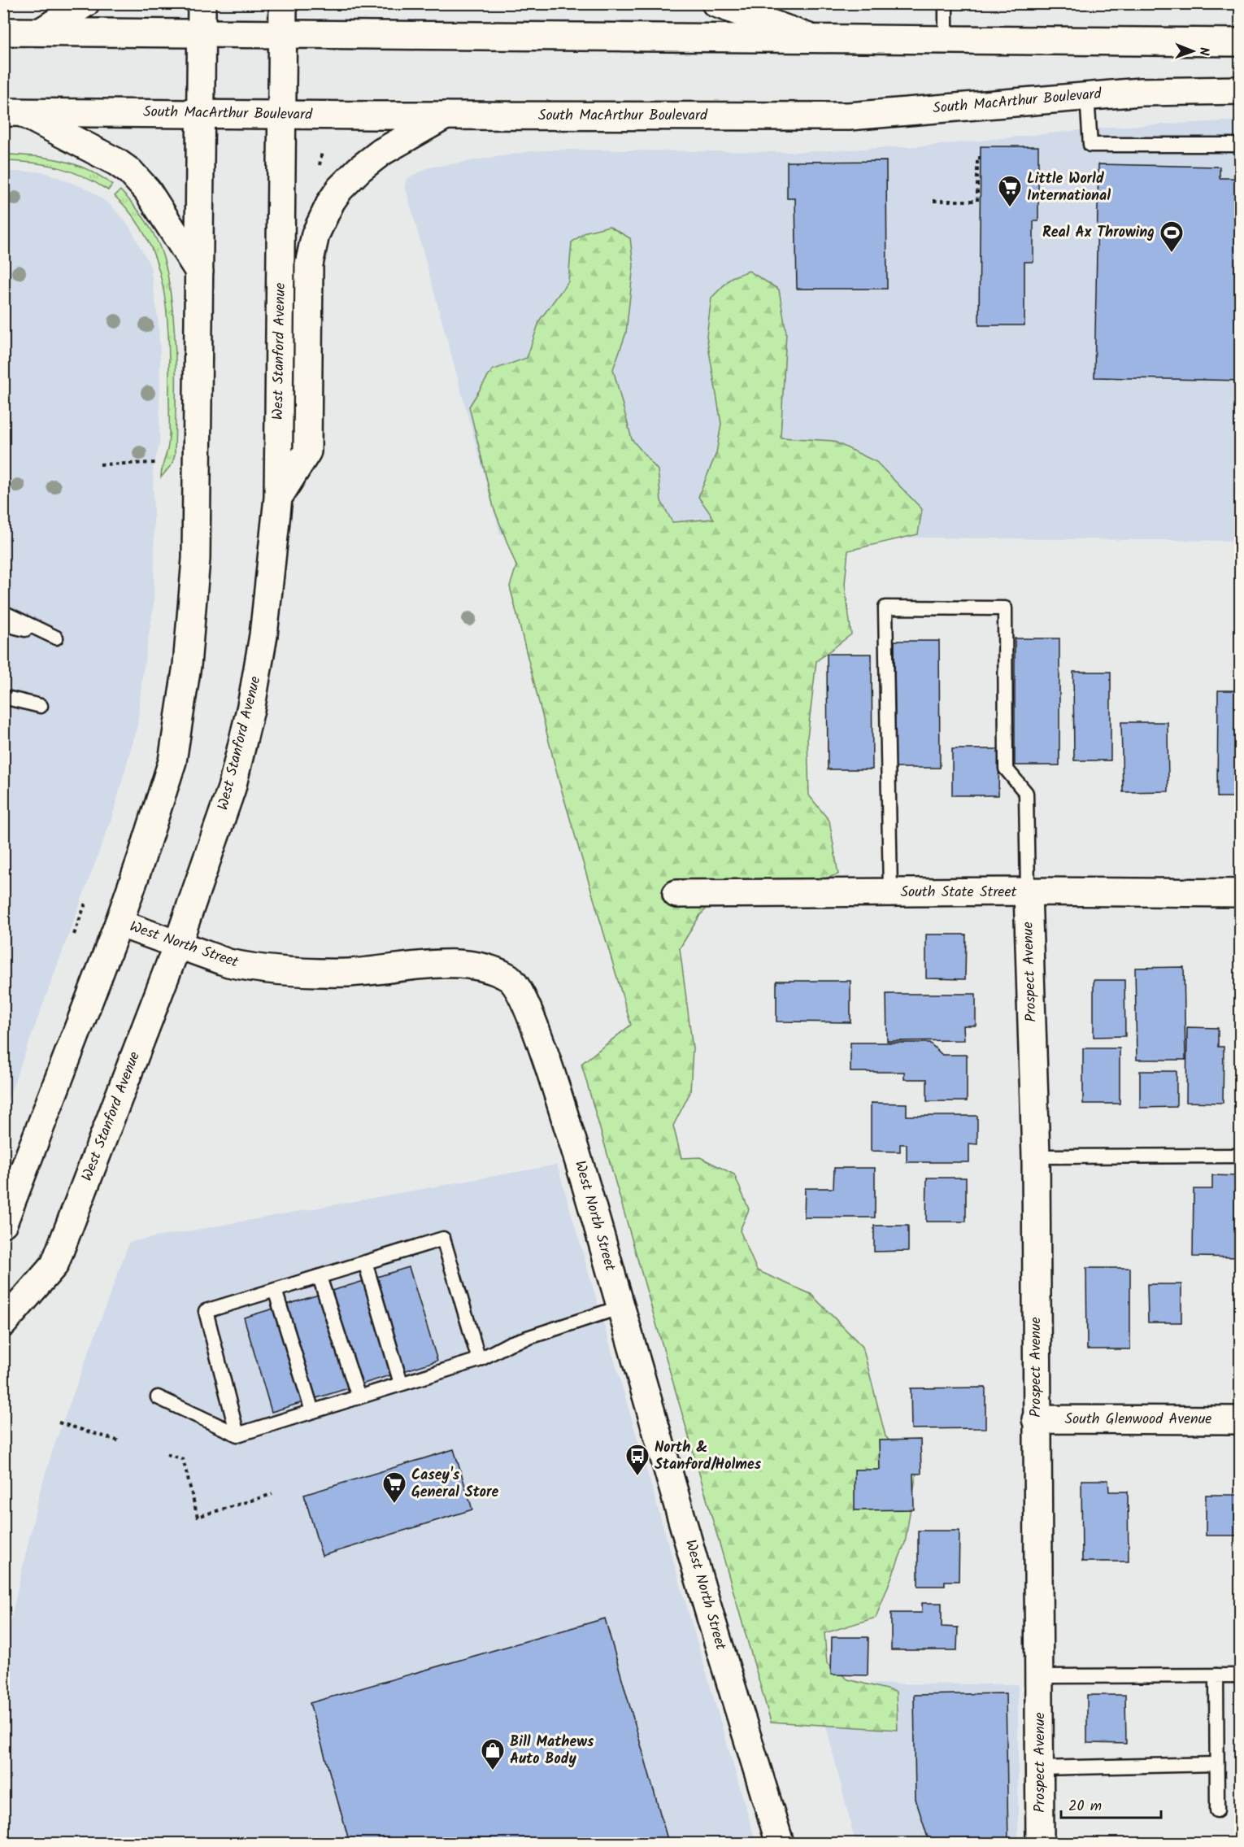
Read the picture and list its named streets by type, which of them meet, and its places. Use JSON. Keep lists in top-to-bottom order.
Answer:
{
  "streets": {
    "main road": [
      "South MacArthur Boulevard",
      "West Stanford Avenue",
      "South State Street",
      "West North Street",
      "Prospect Avenue",
      "South Glenwood Avenue"
    ]
  },
  "crossings": [
    ["South MacArthur Boulevard", "West Stanford Avenue"],
    ["West Stanford Avenue", "West North Street"],
    ["South State Street", "Prospect Avenue"],
    ["Prospect Avenue", "South Glenwood Avenue"]
  ],
  "places": {
    "supermarket": ["Little World International", "Casey's General Store"],
    "sports": ["Real Ax Throwing"],
    "bus stop": ["North & Stanford/Holmes"],
    "shop": ["Bill Mathews Auto Body"]
  },
  "scale_bar": "20 m",
  "north": "right"
}
